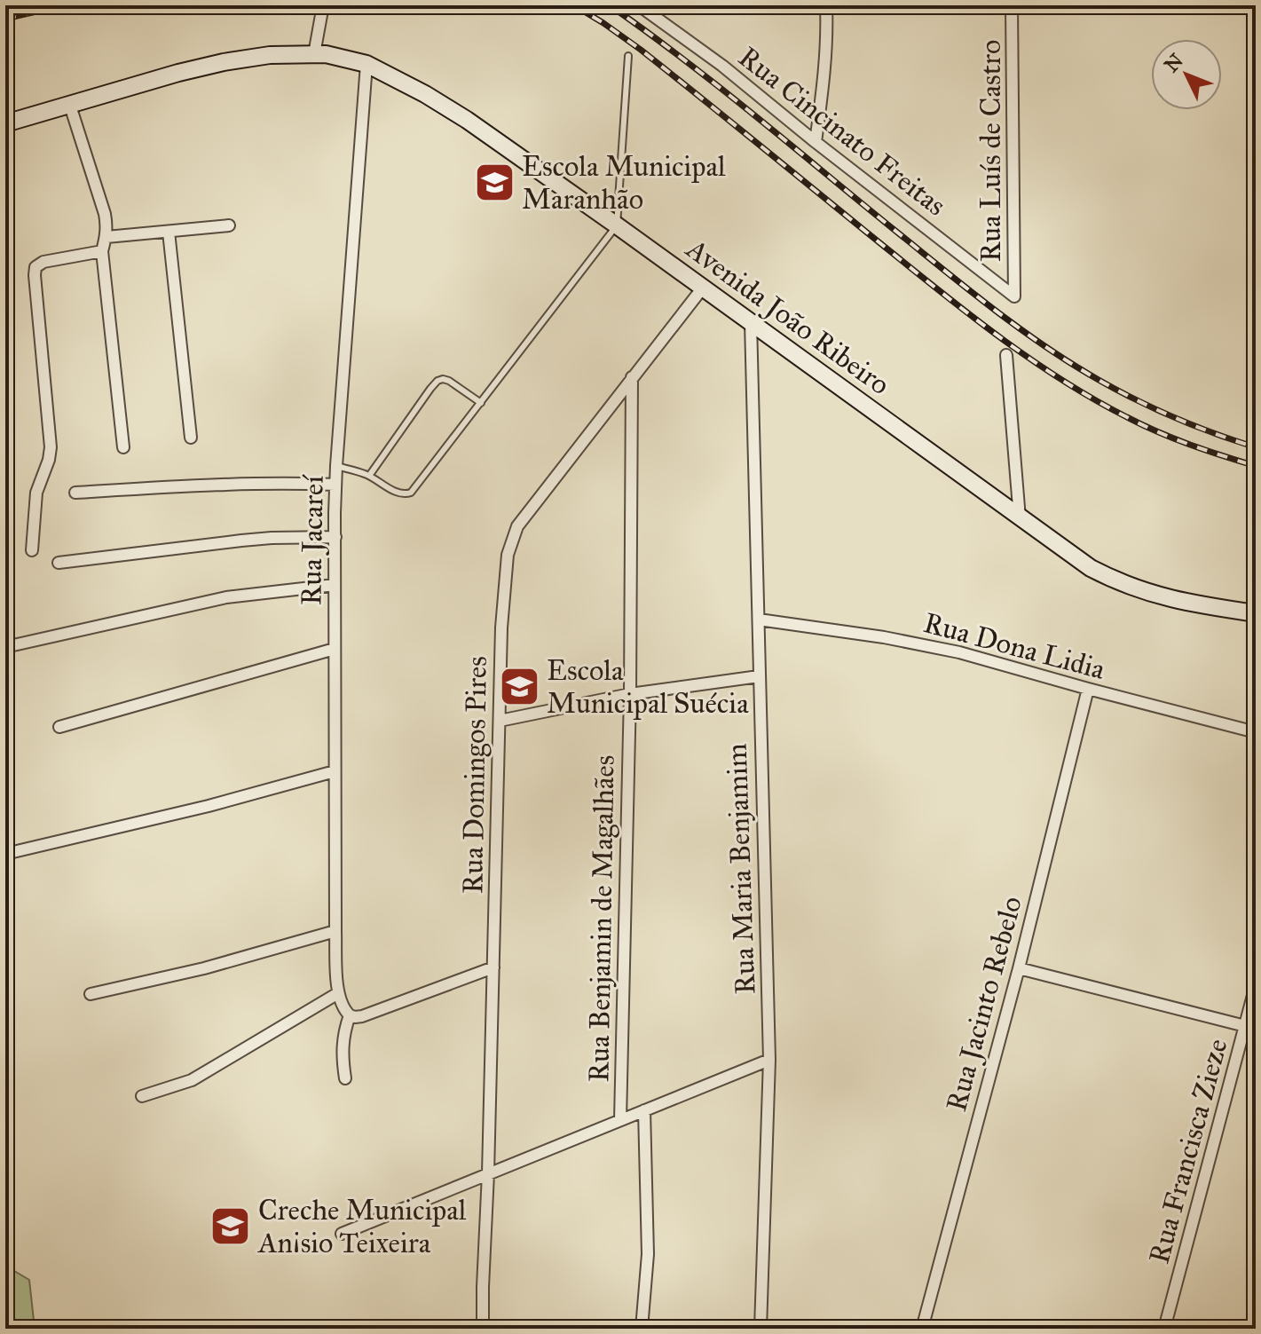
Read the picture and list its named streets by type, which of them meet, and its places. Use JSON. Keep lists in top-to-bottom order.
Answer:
{
  "streets": {
    "main road": ["Avenida João Ribeiro"],
    "street": [
      "Rua Cincinato Freitas",
      "Rua Luís de Castro",
      "Rua Jacareí",
      "Rua Dona Lidia",
      "Rua Domingos Pires",
      "Rua Maria Benjamim",
      "Rua Benjamin de Magalhães",
      "Rua Jacinto Rebelo",
      "Rua Francisca Zieze"
    ]
  },
  "crossings": [
    ["Rua Cincinato Freitas", "Rua Luís de Castro"],
    ["Avenida João Ribeiro", "Rua Jacareí"],
    ["Avenida João Ribeiro", "Rua Domingos Pires"],
    ["Avenida João Ribeiro", "Rua Maria Benjamim"],
    ["Rua Dona Lidia", "Rua Maria Benjamim"],
    ["Rua Dona Lidia", "Rua Jacinto Rebelo"],
    ["Rua Domingos Pires", "Rua Benjamin de Magalhães"]
  ],
  "places": {
    "school or university": ["Escola Municipal Maranhão", "Escola Municipal Suécia", "Creche Municipal An¡sio Teixeira"]
  },
  "north": "top left"
}
